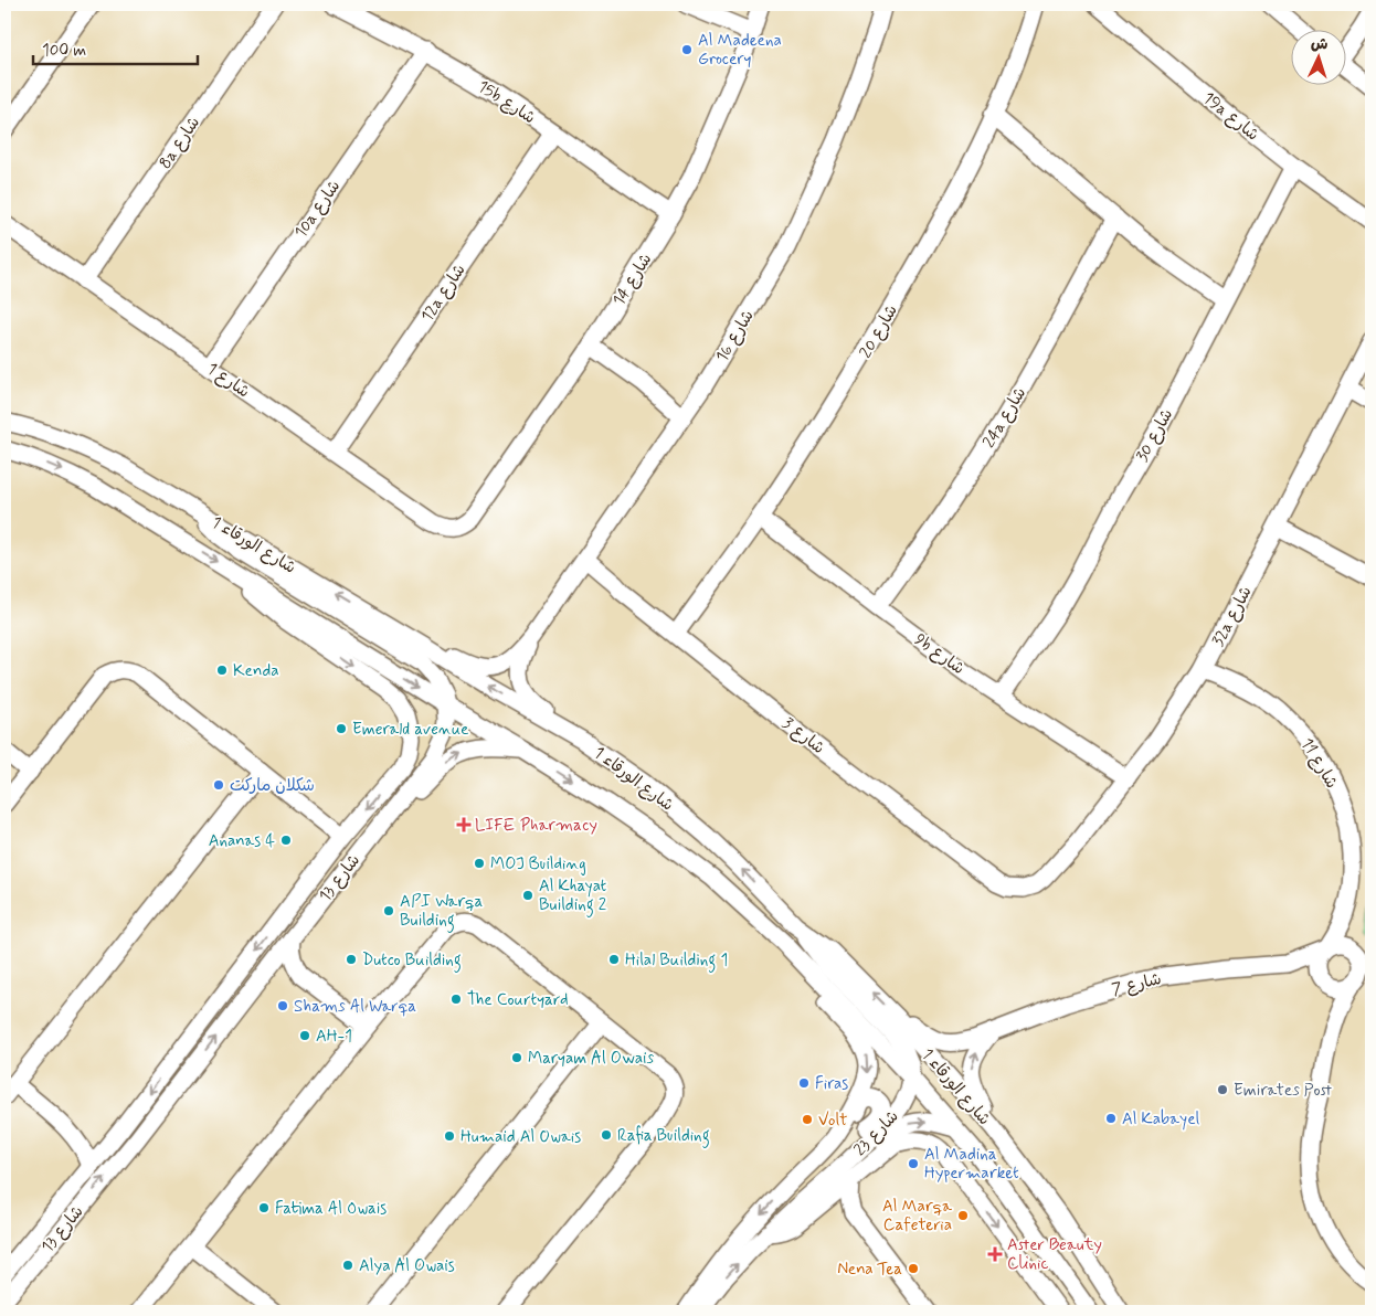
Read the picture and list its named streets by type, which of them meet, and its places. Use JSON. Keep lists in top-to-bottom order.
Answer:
{
  "streets": {
    "street": [
      "15b شارع",
      "19a شارع",
      "8a شارع",
      "10a شارع",
      "شارع 14",
      "12a شارع",
      "شارع 20",
      "شارع 16",
      "شارع 1",
      "24a شارع",
      "شارع 30",
      "شارع الورقاء 1",
      "32a شارع",
      "9b شارع",
      "شارع 3",
      "شارع 11",
      "شارع 13",
      "شارع 7",
      "شارع 23"
    ]
  },
  "crossings": [
    ["15b شارع", "10a شارع"],
    ["15b شارع", "شارع 14"],
    ["15b شارع", "12a شارع"],
    ["19a شارع", "شارع 30"],
    ["8a شارع", "شارع 1"],
    ["10a شارع", "شارع 1"],
    ["شارع 14", "شارع 1"],
    ["12a شارع", "شارع 1"],
    ["شارع 20", "9b شارع"],
    ["شارع 20", "شارع 3"],
    ["شارع 16", "شارع الورقاء 1"],
    ["شارع 16", "شارع 3"],
    ["24a شارع", "9b شارع"],
    ["شارع 30", "9b شارع"],
    ["شارع الورقاء 1", "شارع 13"],
    ["شارع الورقاء 1", "شارع 7"],
    ["شارع الورقاء 1", "شارع 23"],
    ["32a شارع", "9b شارع"],
    ["32a شارع", "شارع 3"],
    ["32a شارع", "شارع 11"],
    ["شارع 11", "شارع 7"]
  ],
  "places": {
    "other": [
      "Al Madeena Grocery",
      "Kenda",
      "Emerald avenue",
      "شكلان ماركت",
      "Ananas 4",
      "MOJ Building",
      "Al Khayat Building 2",
      "API Warqa Building",
      "Dutco Building",
      "Hilal Building 1",
      "The Courtyard",
      "Shams Al Warqa",
      "AH-1",
      "Maryam Al Owais",
      "Firas",
      "Emirates Post",
      "Al Kabayel",
      "Volt",
      "Rafia Building",
      "Humaid Al Owais",
      "Al Madina Hypermarket",
      "Fatima Al Owais",
      "Al Marqa Cafeteria",
      "Alya Al Owais",
      "Nena Tea"
    ],
    "health": ["LIFE Pharmacy", "Aster Beauty Clinic"]
  },
  "scale_bar": "100 m",
  "north": "top"
}
